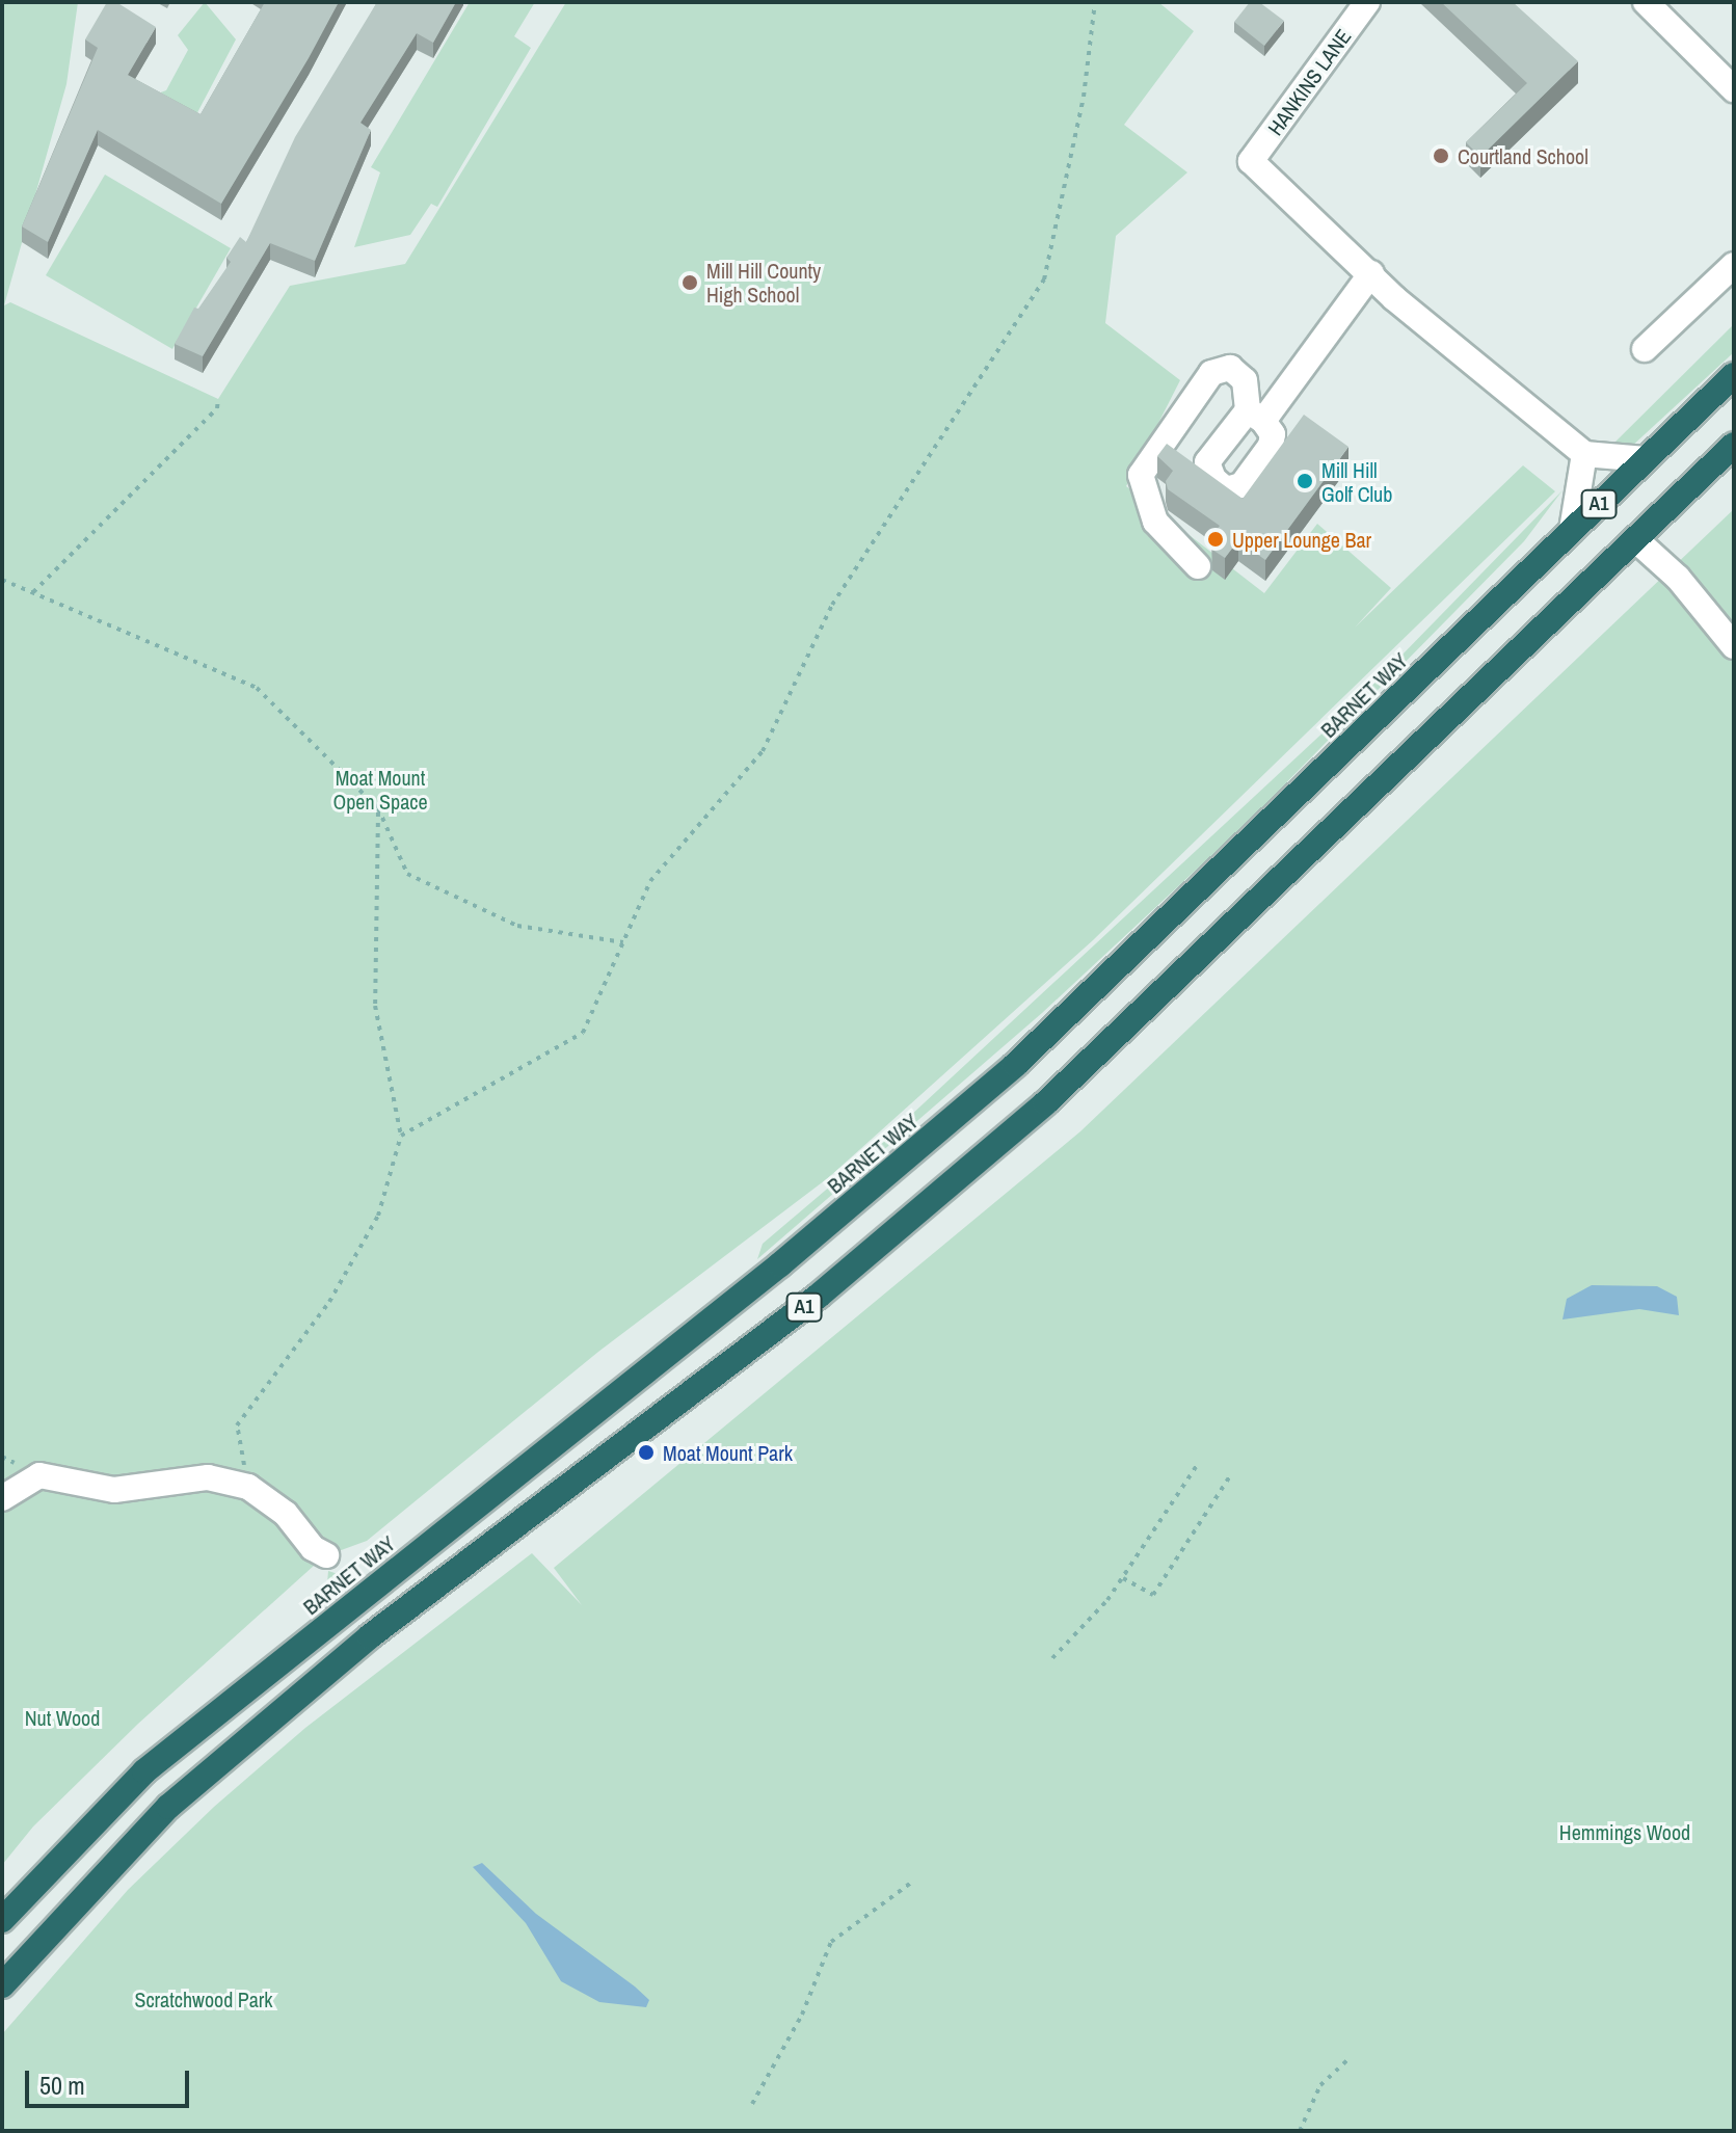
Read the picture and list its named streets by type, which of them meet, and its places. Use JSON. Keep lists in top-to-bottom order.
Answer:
{
  "streets": {
    "highway": ["A1", "BARNET WAY"],
    "street": ["HANKINS LANE"]
  },
  "parks": [
    "Moat Mount Open Space",
    "Nut Wood",
    "Hemmings Wood",
    "Scratchwood Park"
  ],
  "places": [
    "Courtland School",
    "Mill Hill County High School",
    "Mill Hill Golf Club",
    "Upper Lounge Bar",
    "Moat Mount Park"
  ],
  "scale_bar": "50 m"
}
